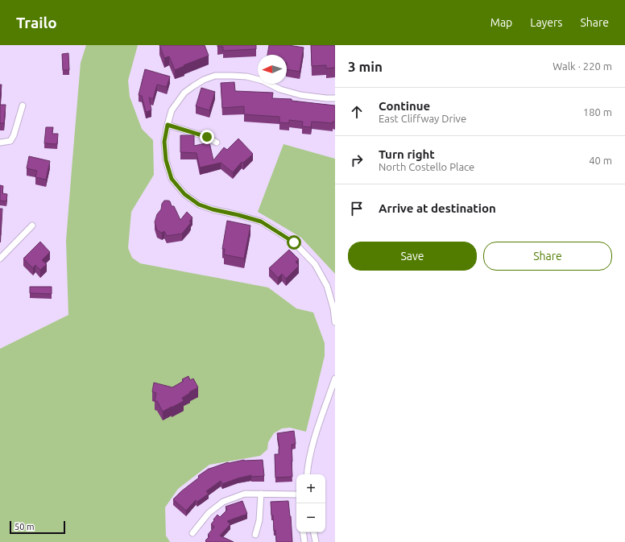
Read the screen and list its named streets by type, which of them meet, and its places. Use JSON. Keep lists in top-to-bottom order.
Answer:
{
  "scale_bar": "50 m",
  "north": "left",
  "page": {
    "header": "Trailo",
    "nav": ["Map", "Layers", "Share"],
    "heading": ["3 min", "Walk · 220 m"],
    "list": [
      ["Continue", "East Cliffway Drive", "180 m"],
      ["Turn right", "North Costello Place", "40 m"],
      "Arrive at destination"
    ],
    "buttons": ["Save", "Share"],
    "map_buttons": ["+", "−"],
    "scale": "50 m"
  }
}
